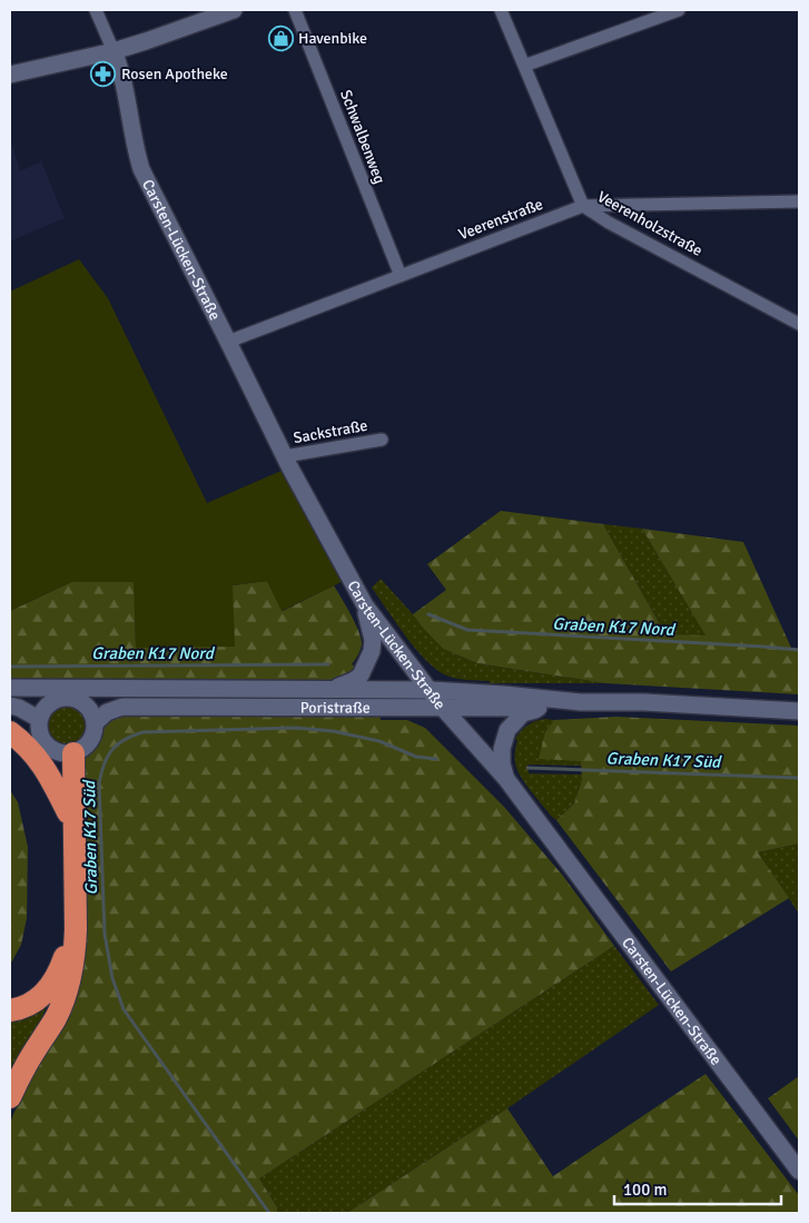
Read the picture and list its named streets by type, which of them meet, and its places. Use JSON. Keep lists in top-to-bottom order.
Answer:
{
  "streets": {
    "main road": ["Carsten-Lücken-Straße", "Poristraße"],
    "street": [
      "Schwalbenweg",
      "Veerenstraße",
      "Veerenholzstraße",
      "Sackstraße"
    ]
  },
  "crossings": [
    ["Schwalbenweg", "Veerenstraße"],
    ["Veerenstraße", "Veerenholzstraße"],
    ["Veerenstraße", "Carsten-Lücken-Straße"],
    ["Carsten-Lücken-Straße", "Sackstraße"],
    ["Carsten-Lücken-Straße", "Poristraße"]
  ],
  "water": ["Graben K17 Nord", "Graben K17 Süd"],
  "places": {
    "shop": ["Havenbike"],
    "pharmacy": ["Rosen Apotheke"]
  },
  "scale_bar": "100 m"
}
